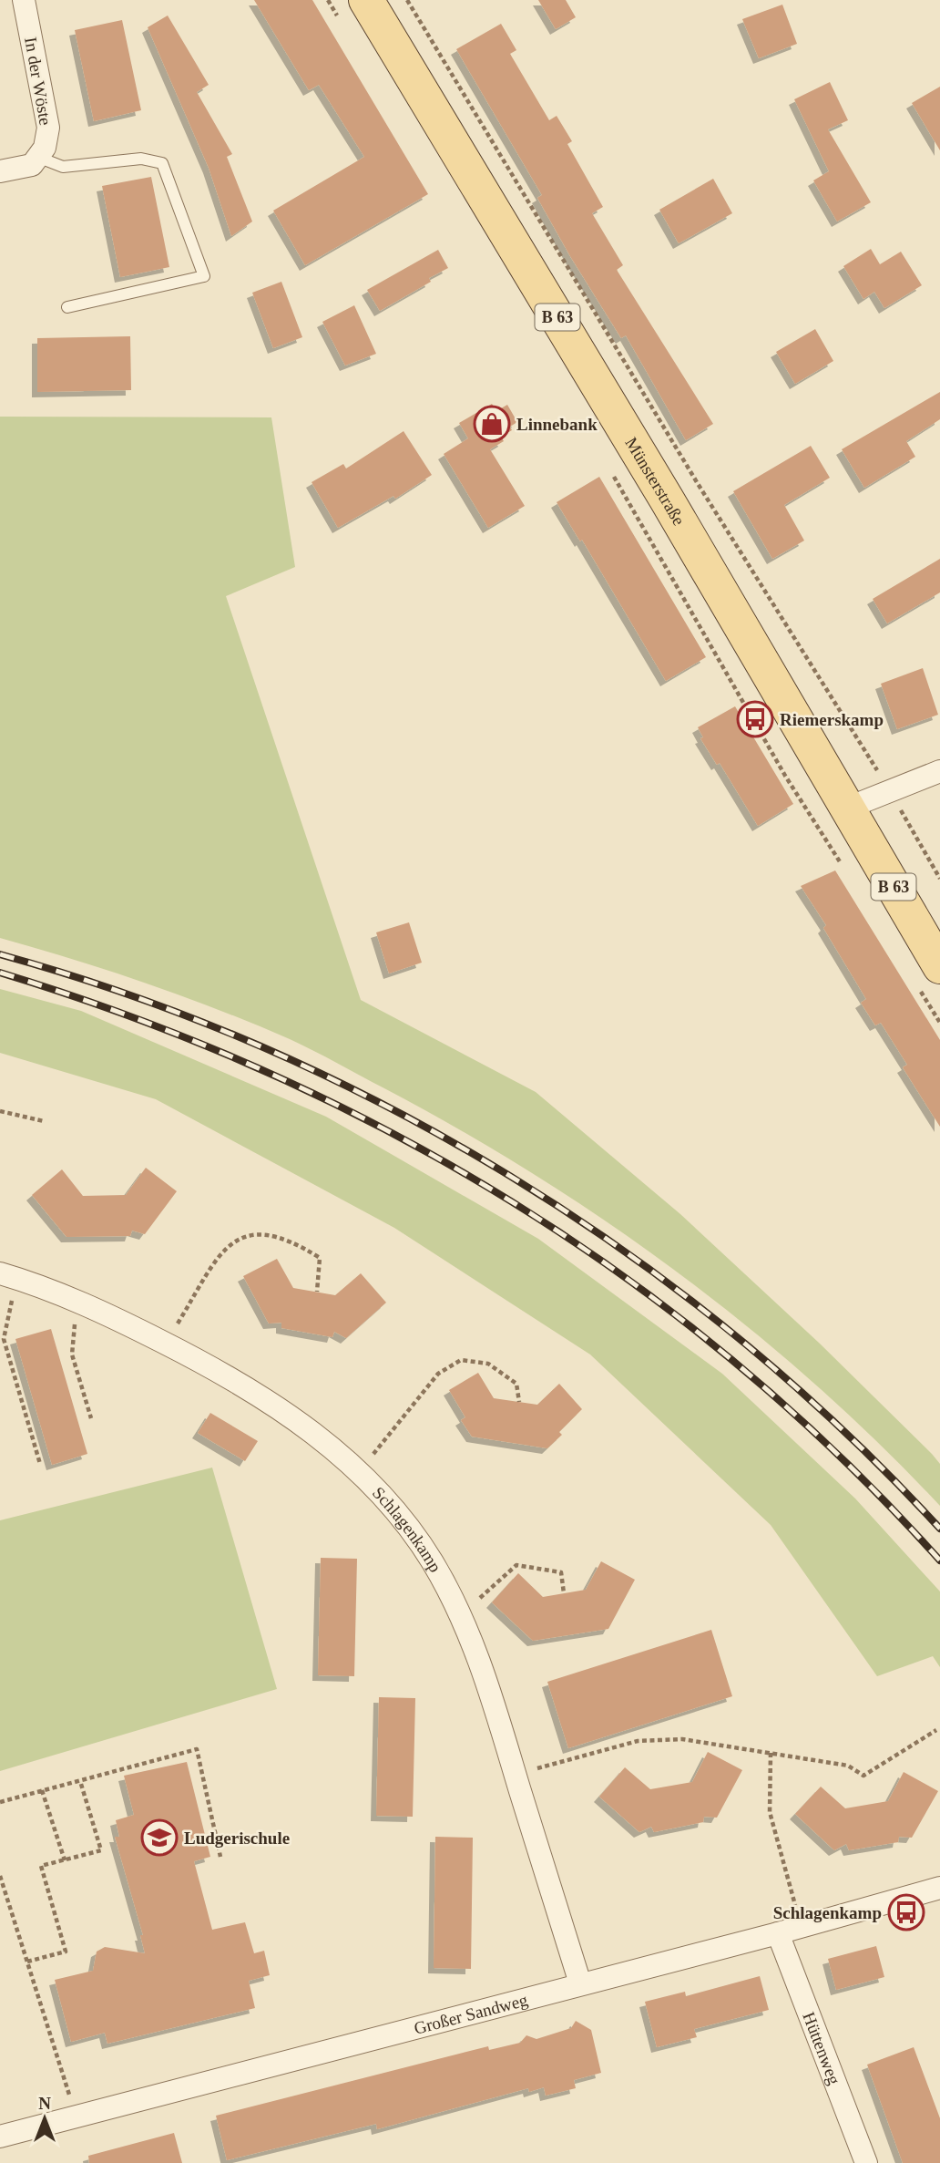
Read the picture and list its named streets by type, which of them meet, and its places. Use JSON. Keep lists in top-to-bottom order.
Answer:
{
  "streets": {
    "main road": ["B 63", "Münsterstraße"],
    "street": [
      "In der Wöste",
      "Schlagenkamp",
      "Großer Sandweg",
      "Hüttenweg"
    ]
  },
  "crossings": [
    ["Schlagenkamp", "Großer Sandweg"],
    ["Großer Sandweg", "Hüttenweg"]
  ],
  "places": {
    "shop": ["Linnebank"],
    "bus stop": ["Riemerskamp", "Schlagenkamp"],
    "school or university": ["Ludgerischule"]
  },
  "north": "top"
}
